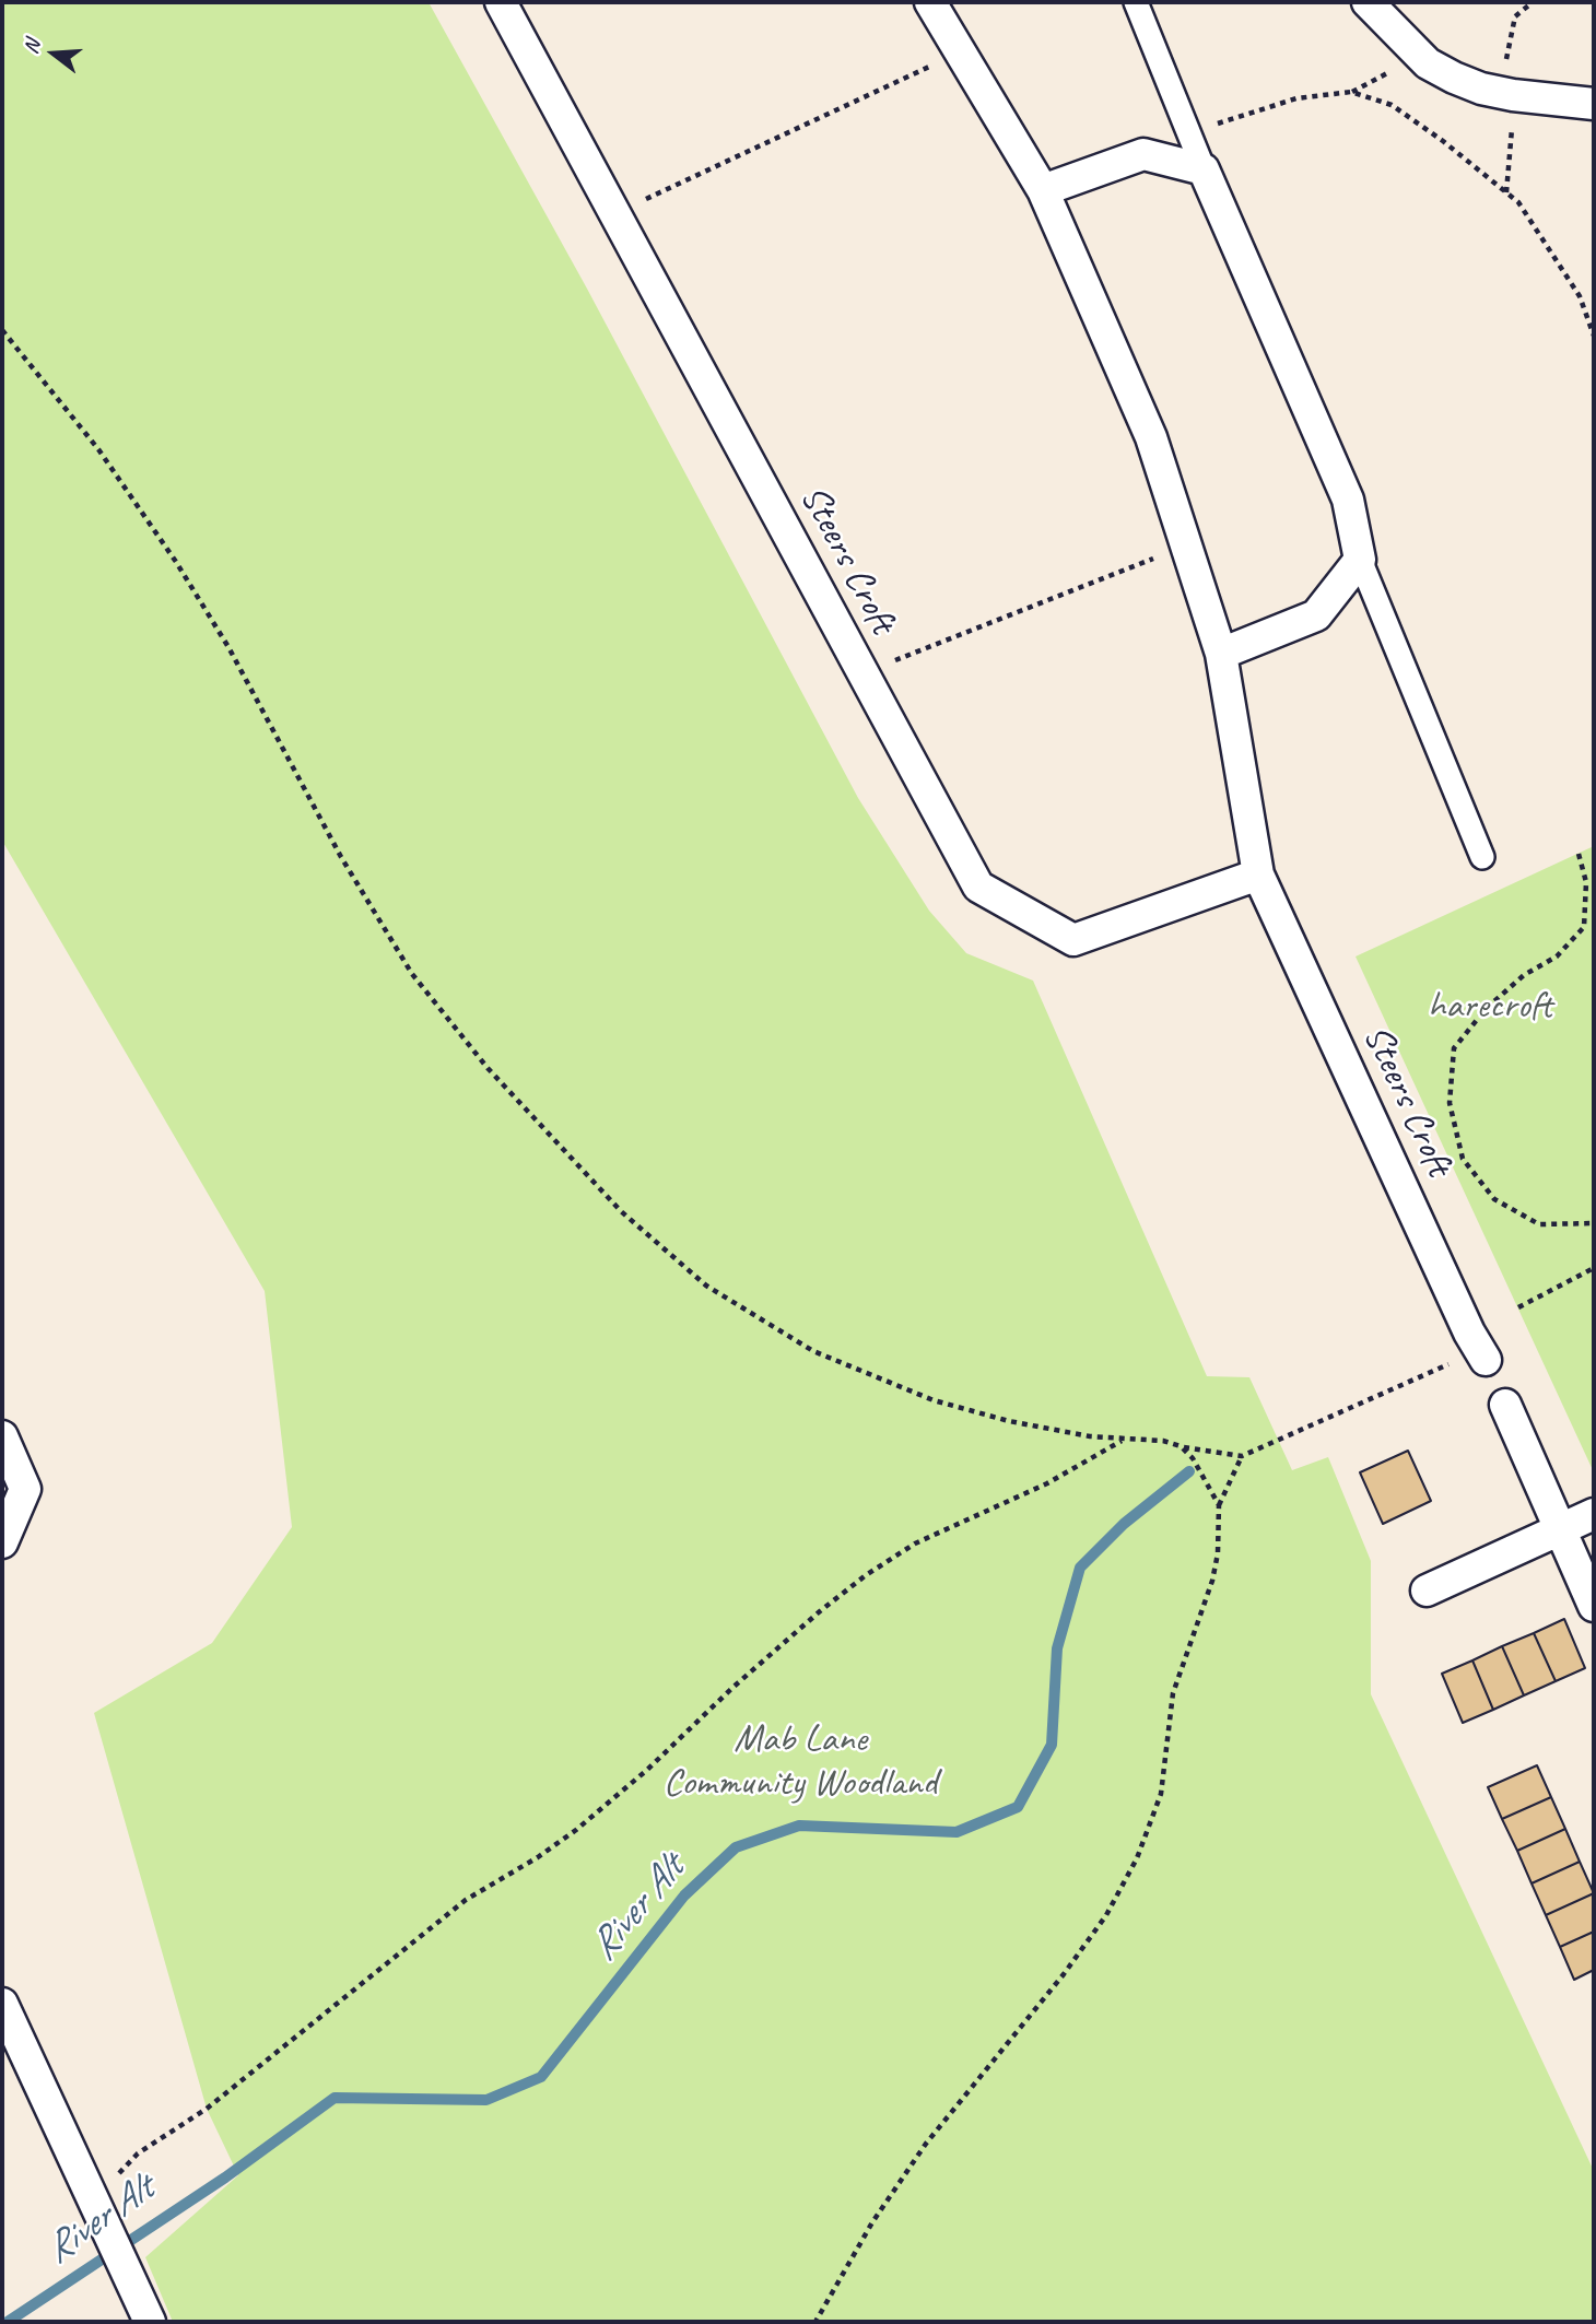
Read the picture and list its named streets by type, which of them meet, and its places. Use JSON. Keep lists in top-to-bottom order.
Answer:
{
  "streets": {
    "street": ["Steers Croft"]
  },
  "water": ["River Alt"],
  "parks": ["harecroft", "Mab Lane Community Woodland"],
  "north": "left"
}
